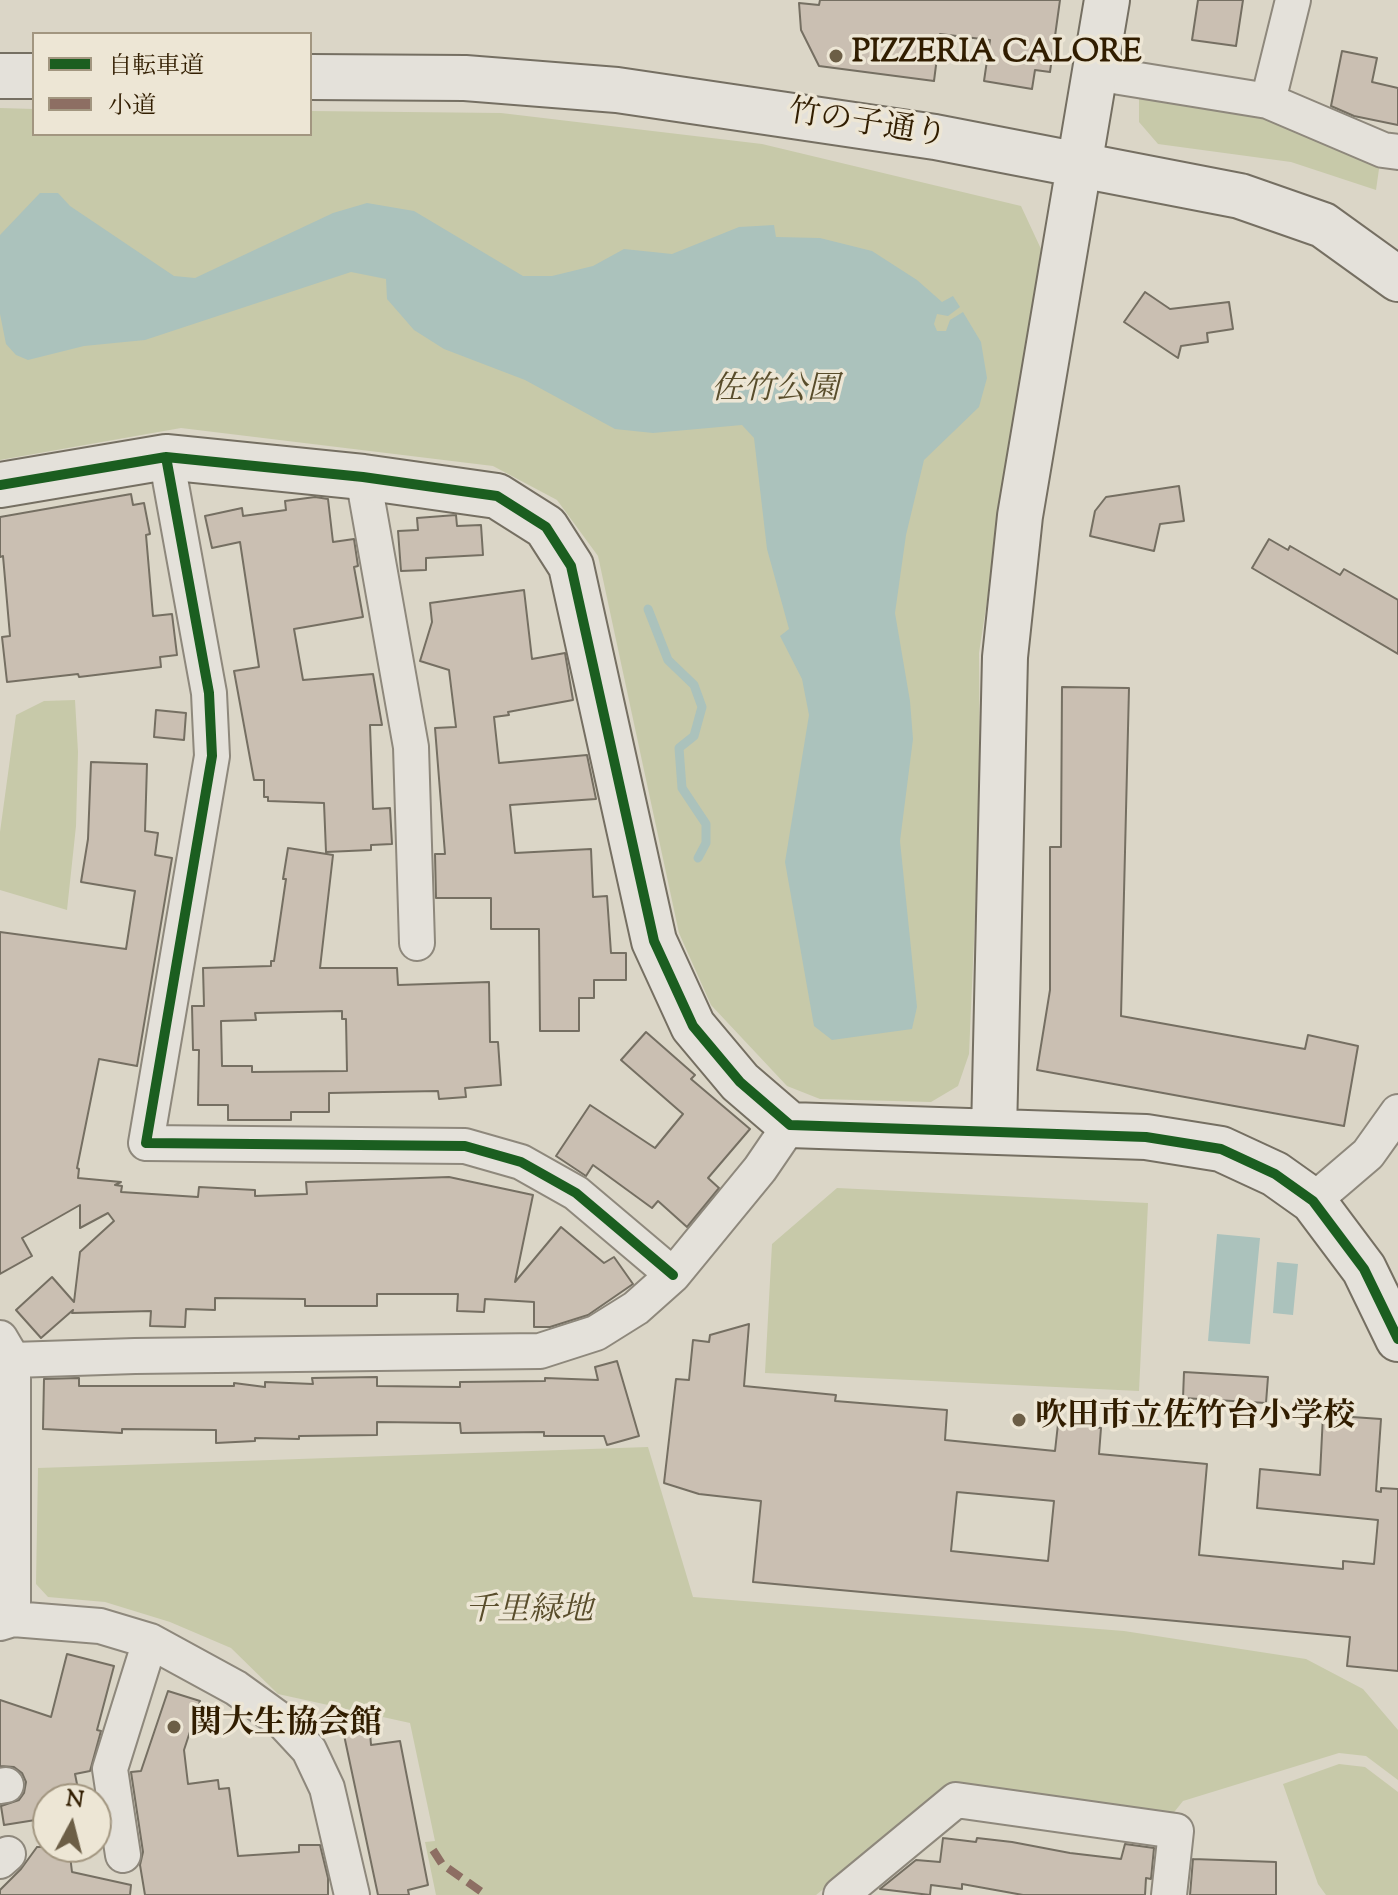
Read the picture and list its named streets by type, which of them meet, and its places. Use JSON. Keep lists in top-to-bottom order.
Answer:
{
  "streets": {
    "street": ["竹の子通り"]
  },
  "parks": ["佐竹公園", "千里緑地"],
  "places": ["PIZZERIA CALORE", "吹田市立佐竹台小学校", "関大生協会館"],
  "legend": ["自転車道", "小道"],
  "north": "top"
}
